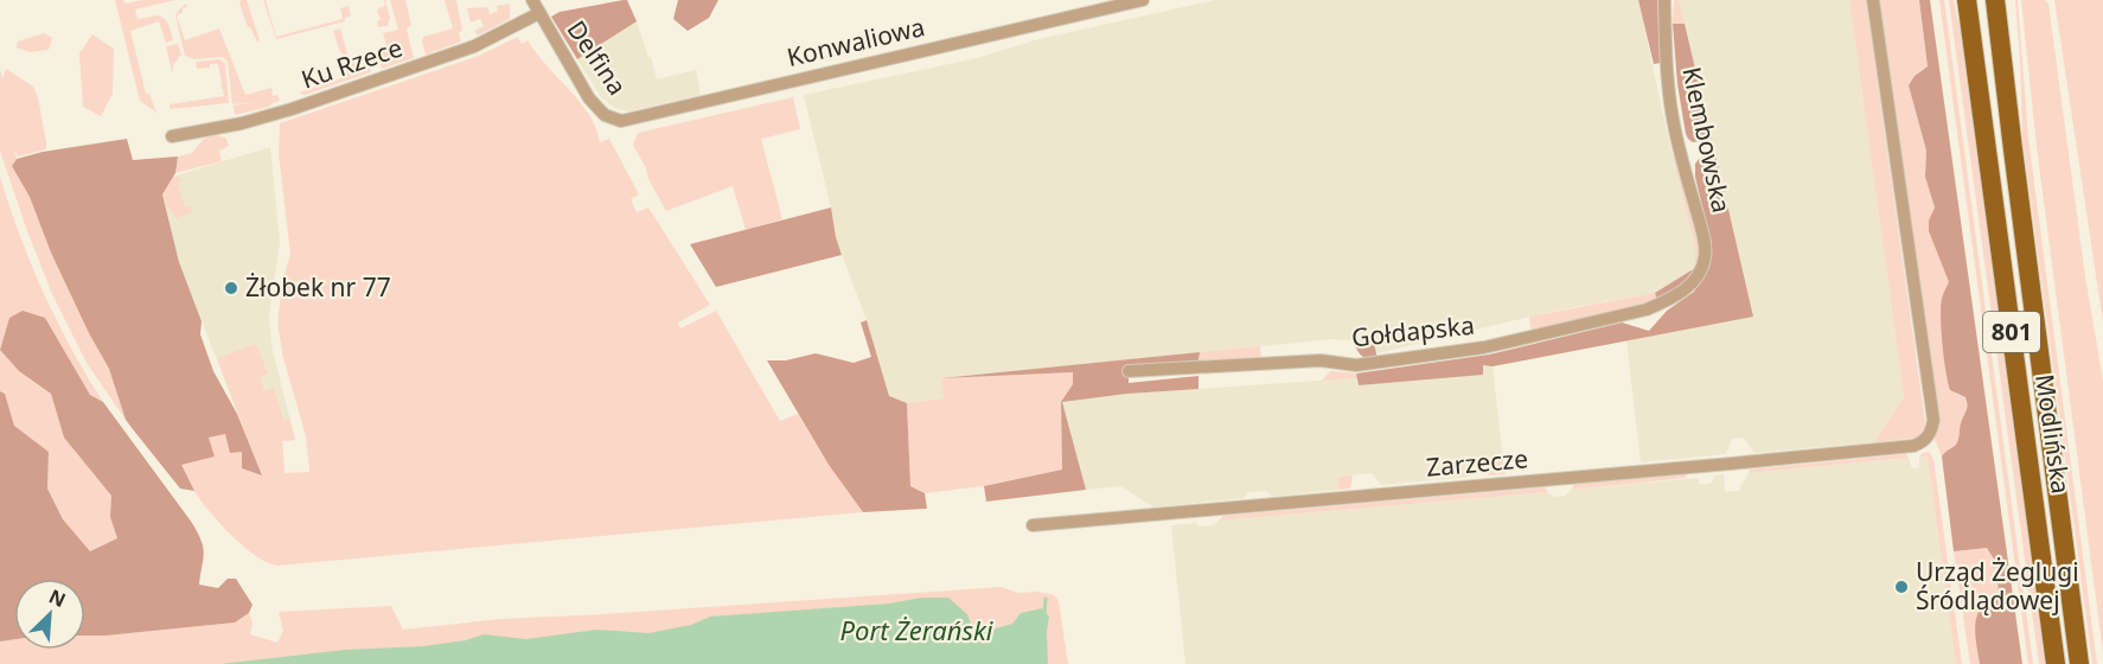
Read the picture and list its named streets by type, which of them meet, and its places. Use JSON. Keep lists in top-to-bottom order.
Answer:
{
  "streets": {
    "main road": ["801", "Modlińska"],
    "street": [
      "Konwaliowa",
      "Delfina",
      "Ku Rzece",
      "Klembowska",
      "Gołdapska",
      "Zarzecze"
    ]
  },
  "crossings": [
    ["Konwaliowa", "Delfina"],
    ["Delfina", "Ku Rzece"],
    ["Klembowska", "Gołdapska"]
  ],
  "water": ["Port Żerański"],
  "places": ["Żłobek nr 77", "Urząd Żeglugi Śródlądowej"],
  "north": "top right"
}
